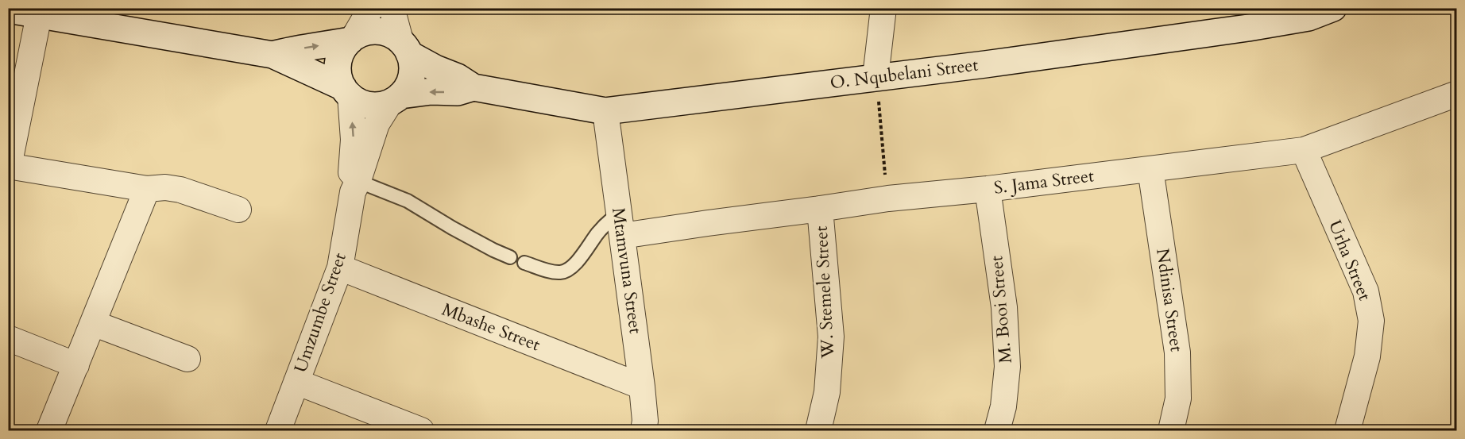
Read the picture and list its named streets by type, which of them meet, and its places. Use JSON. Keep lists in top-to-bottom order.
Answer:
{
  "streets": {
    "street": [
      "O. Nqubelani Street",
      "S. Jama Street",
      "Urha Street",
      "Mtamvuna Street",
      "W. Stemele Street",
      "Ndinisa Street",
      "M. Booi Street",
      "Umzumbe Street",
      "Mbashe Street"
    ]
  },
  "crossings": [
    ["O. Nqubelani Street", "Mtamvuna Street"],
    ["O. Nqubelani Street", "Umzumbe Street"],
    ["S. Jama Street", "Urha Street"],
    ["S. Jama Street", "Mtamvuna Street"],
    ["S. Jama Street", "W. Stemele Street"],
    ["S. Jama Street", "Ndinisa Street"],
    ["S. Jama Street", "M. Booi Street"],
    ["Mtamvuna Street", "Mbashe Street"],
    ["Umzumbe Street", "Mbashe Street"]
  ]
}
